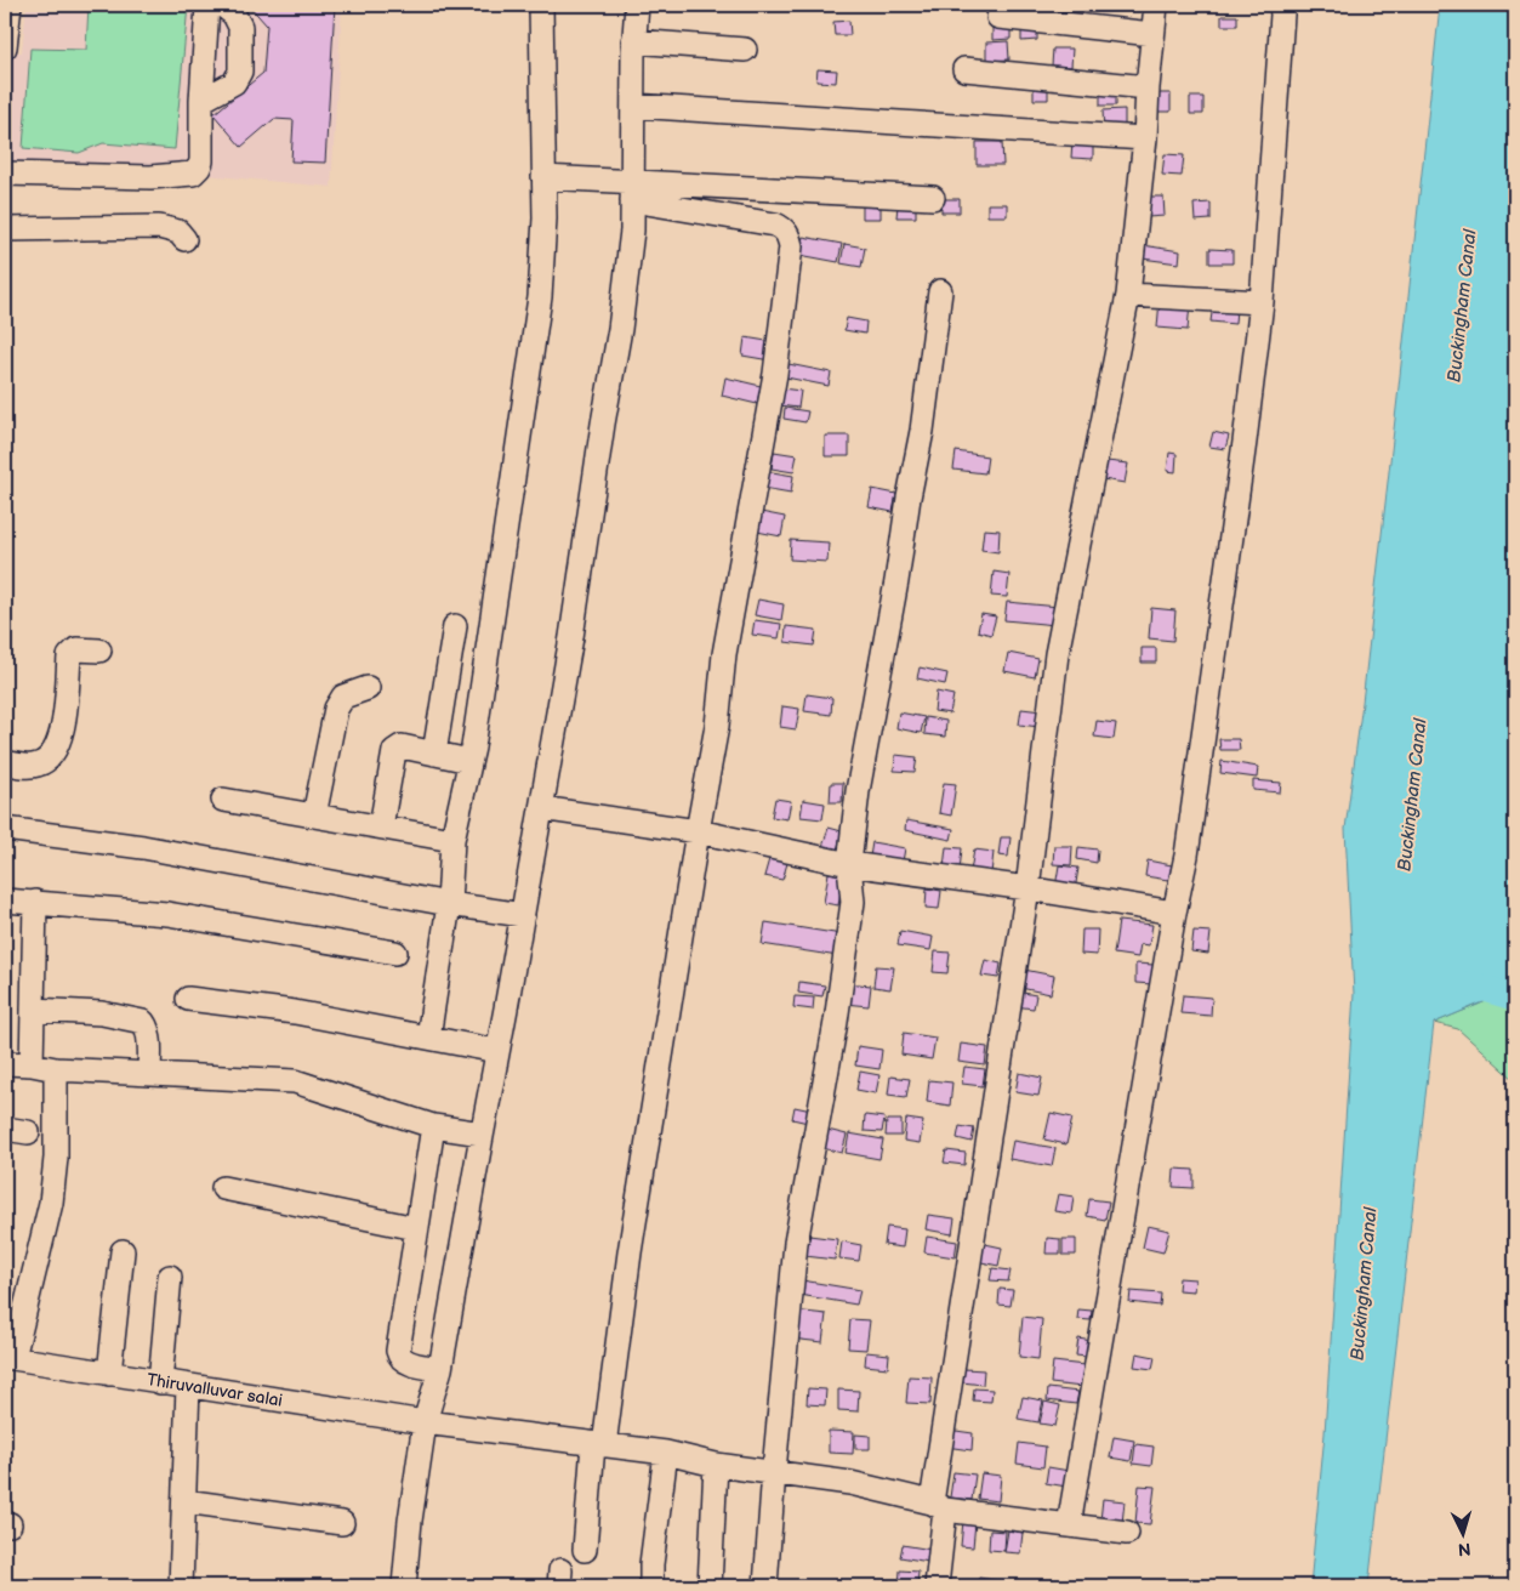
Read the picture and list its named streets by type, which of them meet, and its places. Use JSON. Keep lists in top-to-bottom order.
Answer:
{
  "streets": {
    "street": ["Thiruvalluvar salai"]
  },
  "water": ["Buckingham Canal"],
  "north": "bottom"
}
